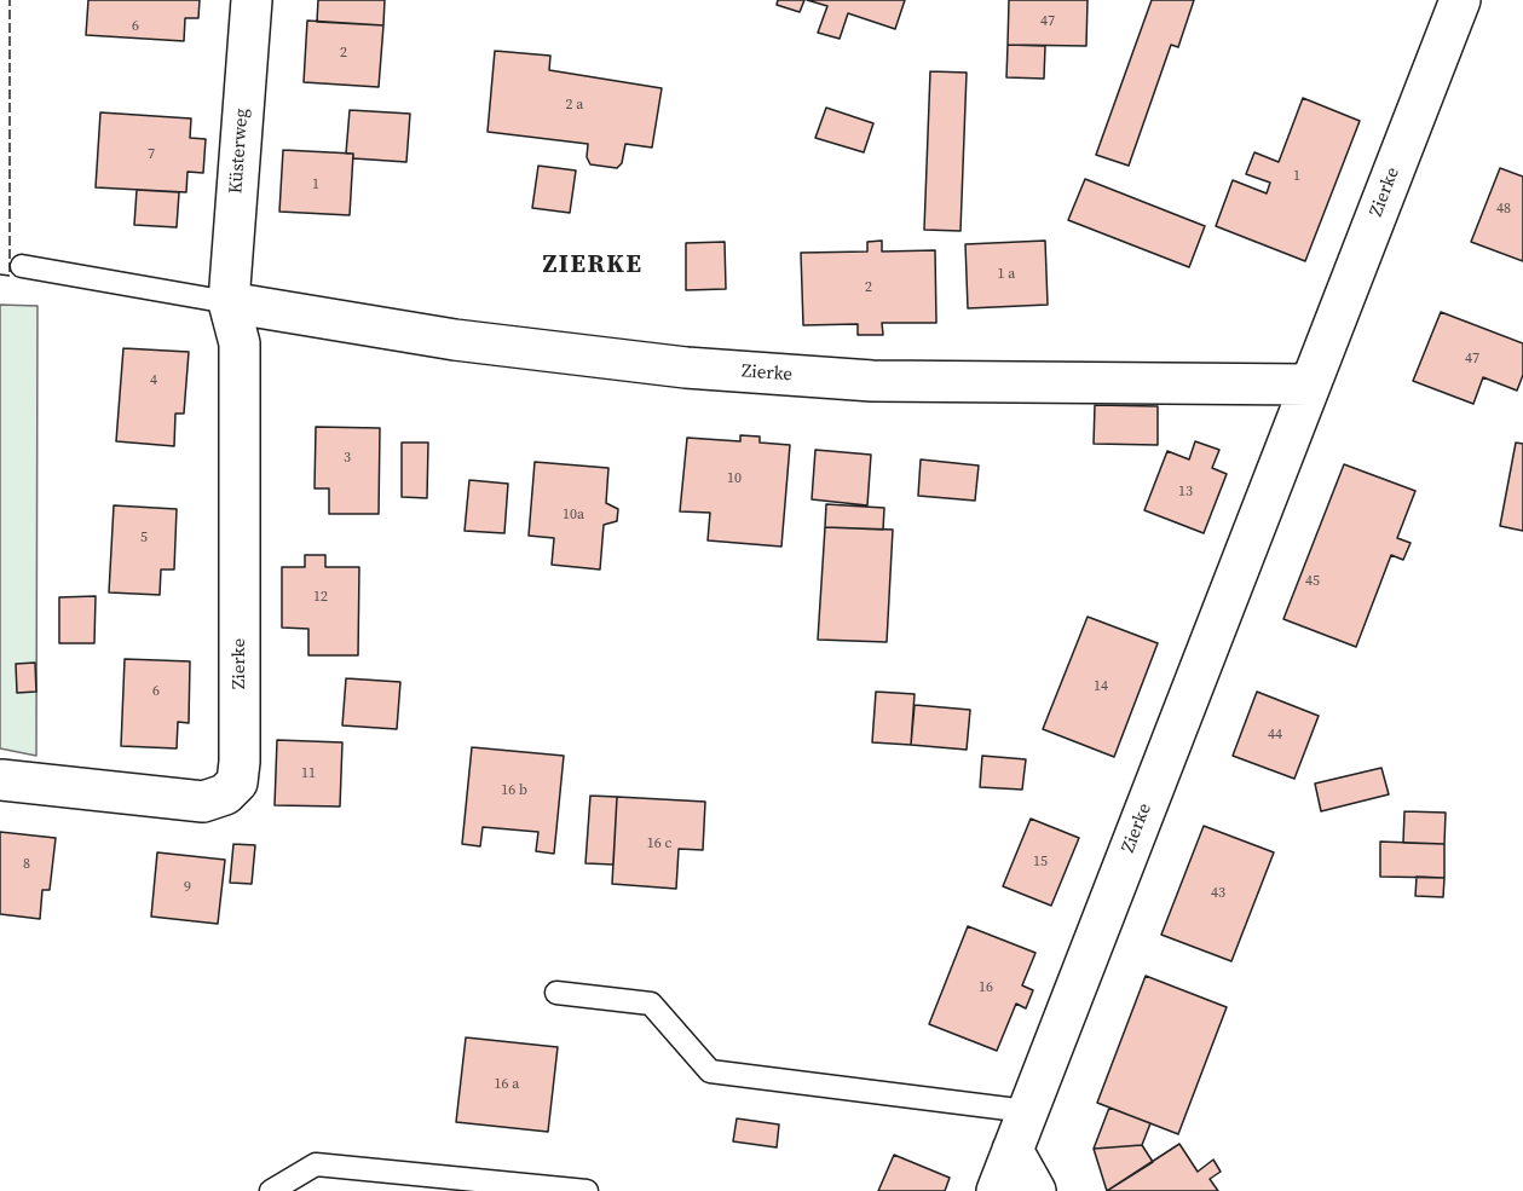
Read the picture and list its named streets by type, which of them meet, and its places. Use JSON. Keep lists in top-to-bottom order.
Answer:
{
  "streets": {
    "street": ["Küsterweg", "Zierke"]
  },
  "crossings": [
    ["Küsterweg", "Zierke"]
  ],
  "districts": ["ZIERKE"],
  "house_numbers": [
    "47",
    "6",
    "2",
    "2 a",
    "7",
    "1",
    "1",
    "48",
    "1 a",
    "2",
    "47",
    "4",
    "3",
    "10",
    "13",
    "10a",
    "5",
    "45",
    "12",
    "14",
    "6",
    "44",
    "11",
    "16 b",
    "16 c",
    "15",
    "8",
    "9",
    "43",
    "16",
    "16 a"
  ]
}
